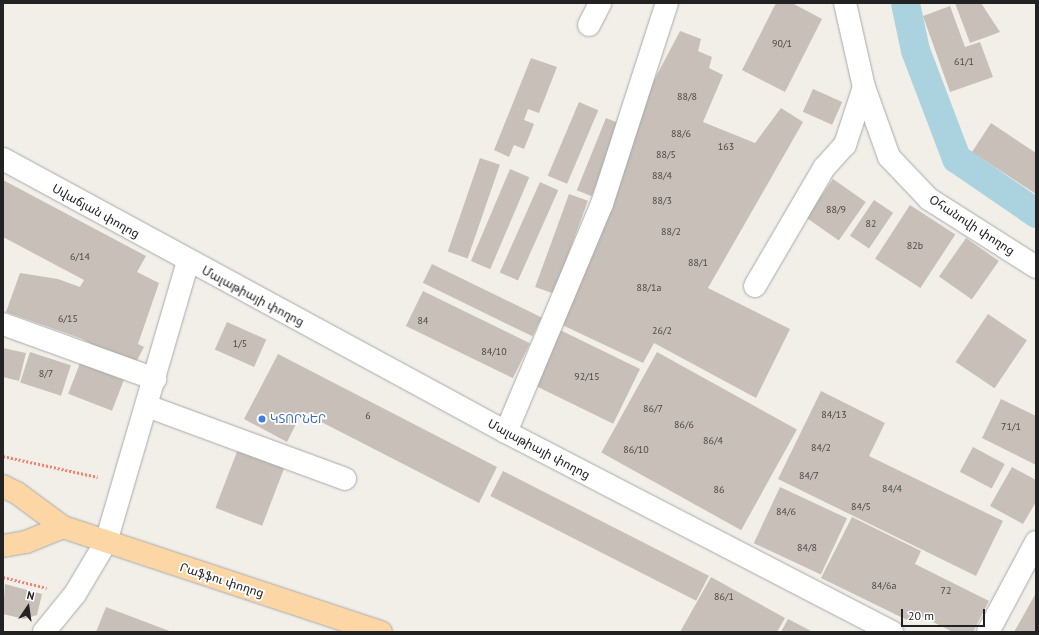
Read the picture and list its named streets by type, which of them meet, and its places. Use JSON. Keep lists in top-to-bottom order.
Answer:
{
  "streets": {
    "main road": ["Րաֆֆու փողոց"],
    "street": ["Սվաճյան փողոց", "Օհանովի փողոց", "Մալաթիայի փողոց"]
  },
  "crossings": [
    ["Սվաճյան փողոց", "Մալաթիայի փողոց"]
  ],
  "places": ["ԿՏՈՐՆԵՐ"],
  "house_numbers": [
    "90/1",
    "61/1",
    "88/8",
    "88/6",
    "163",
    "88/5",
    "88/4",
    "88/3",
    "88/9",
    "82",
    "88/2",
    "82b",
    "6/14",
    "88/1",
    "88/1a",
    "6/15",
    "84",
    "26/2",
    "1/5",
    "84/10",
    "8/7",
    "92/15",
    "86/7",
    "84/13",
    "6",
    "86/6",
    "71/1",
    "86/4",
    "84/2",
    "86/10",
    "84/7",
    "84/4",
    "86",
    "84/5",
    "84/6",
    "84/8",
    "84/6a",
    "72",
    "86/1"
  ],
  "scale_bar": "20 m",
  "north": "top"
}
